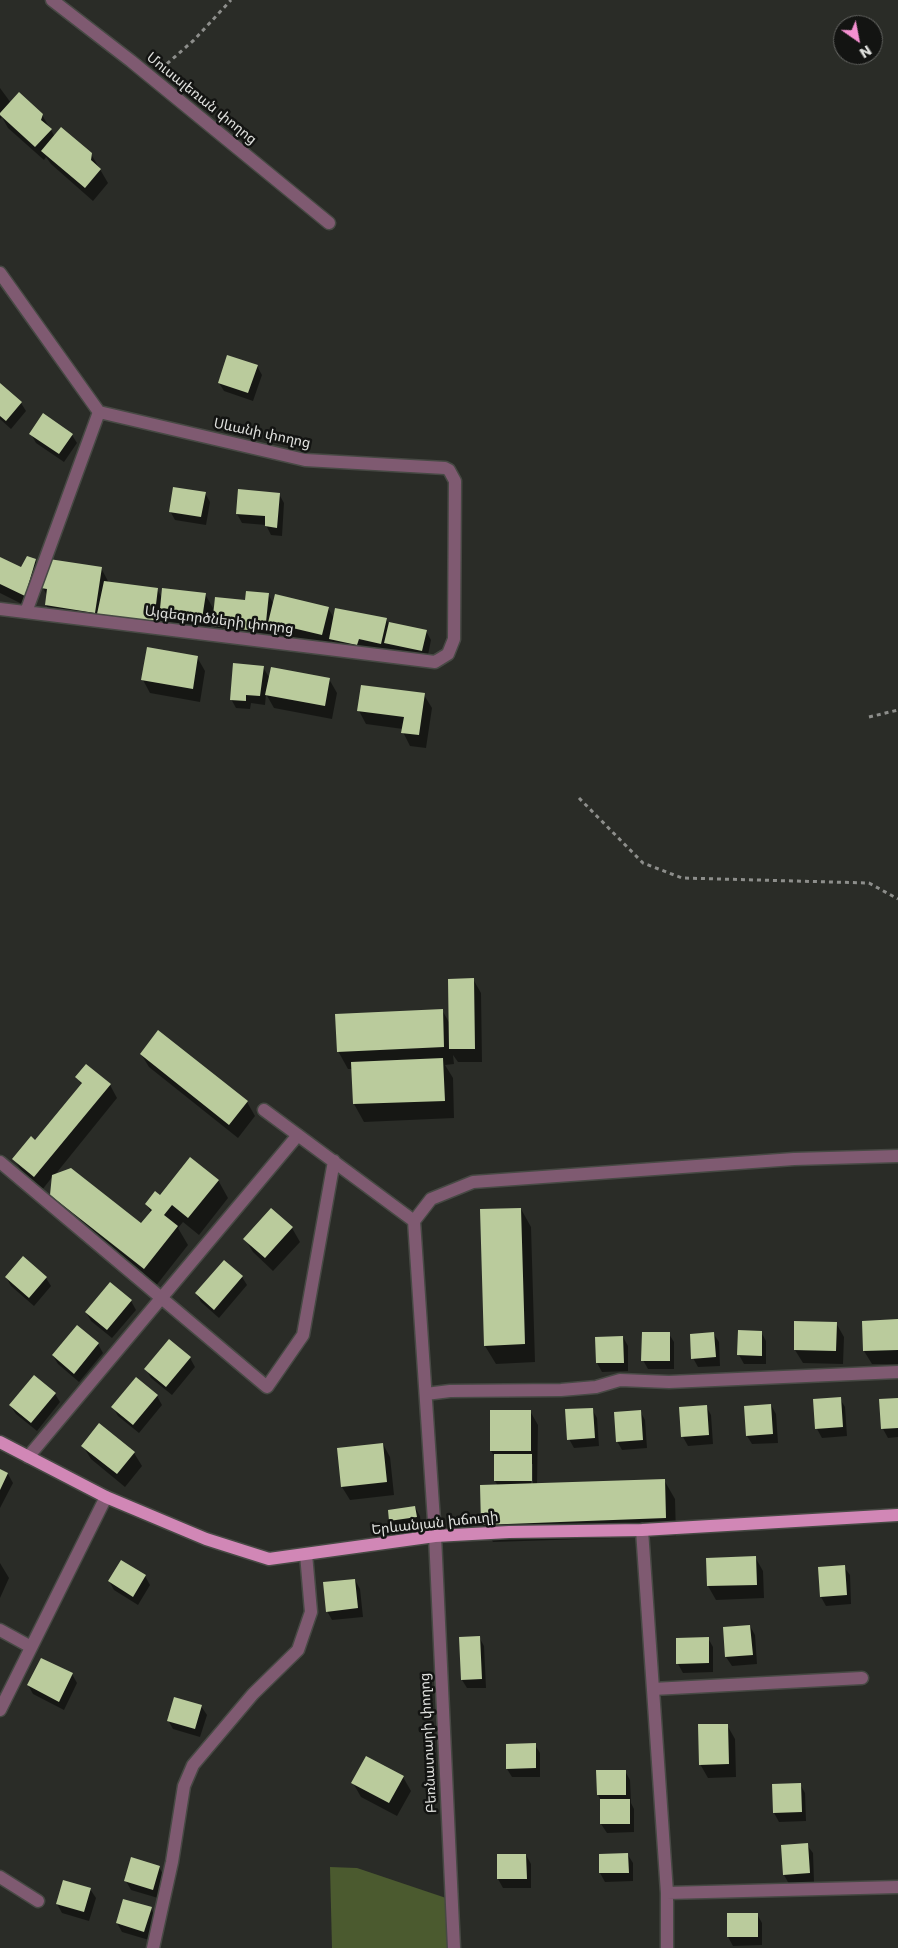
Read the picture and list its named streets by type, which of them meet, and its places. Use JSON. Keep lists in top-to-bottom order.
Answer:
{
  "streets": {
    "main road": ["Երևանյան խճուղի"],
    "street": [
      "Մուսալեռան փողոց",
      "Սևանի փողոց",
      "Այգեգործների փողոց",
      "Բեռնատարի փողոց"
    ]
  },
  "crossings": [
    ["Սևանի փողոց", "Այգեգործների փողոց"],
    ["Երևանյան խճուղի", "Բեռնատարի փողոց"]
  ],
  "north": "bottom right"
}
